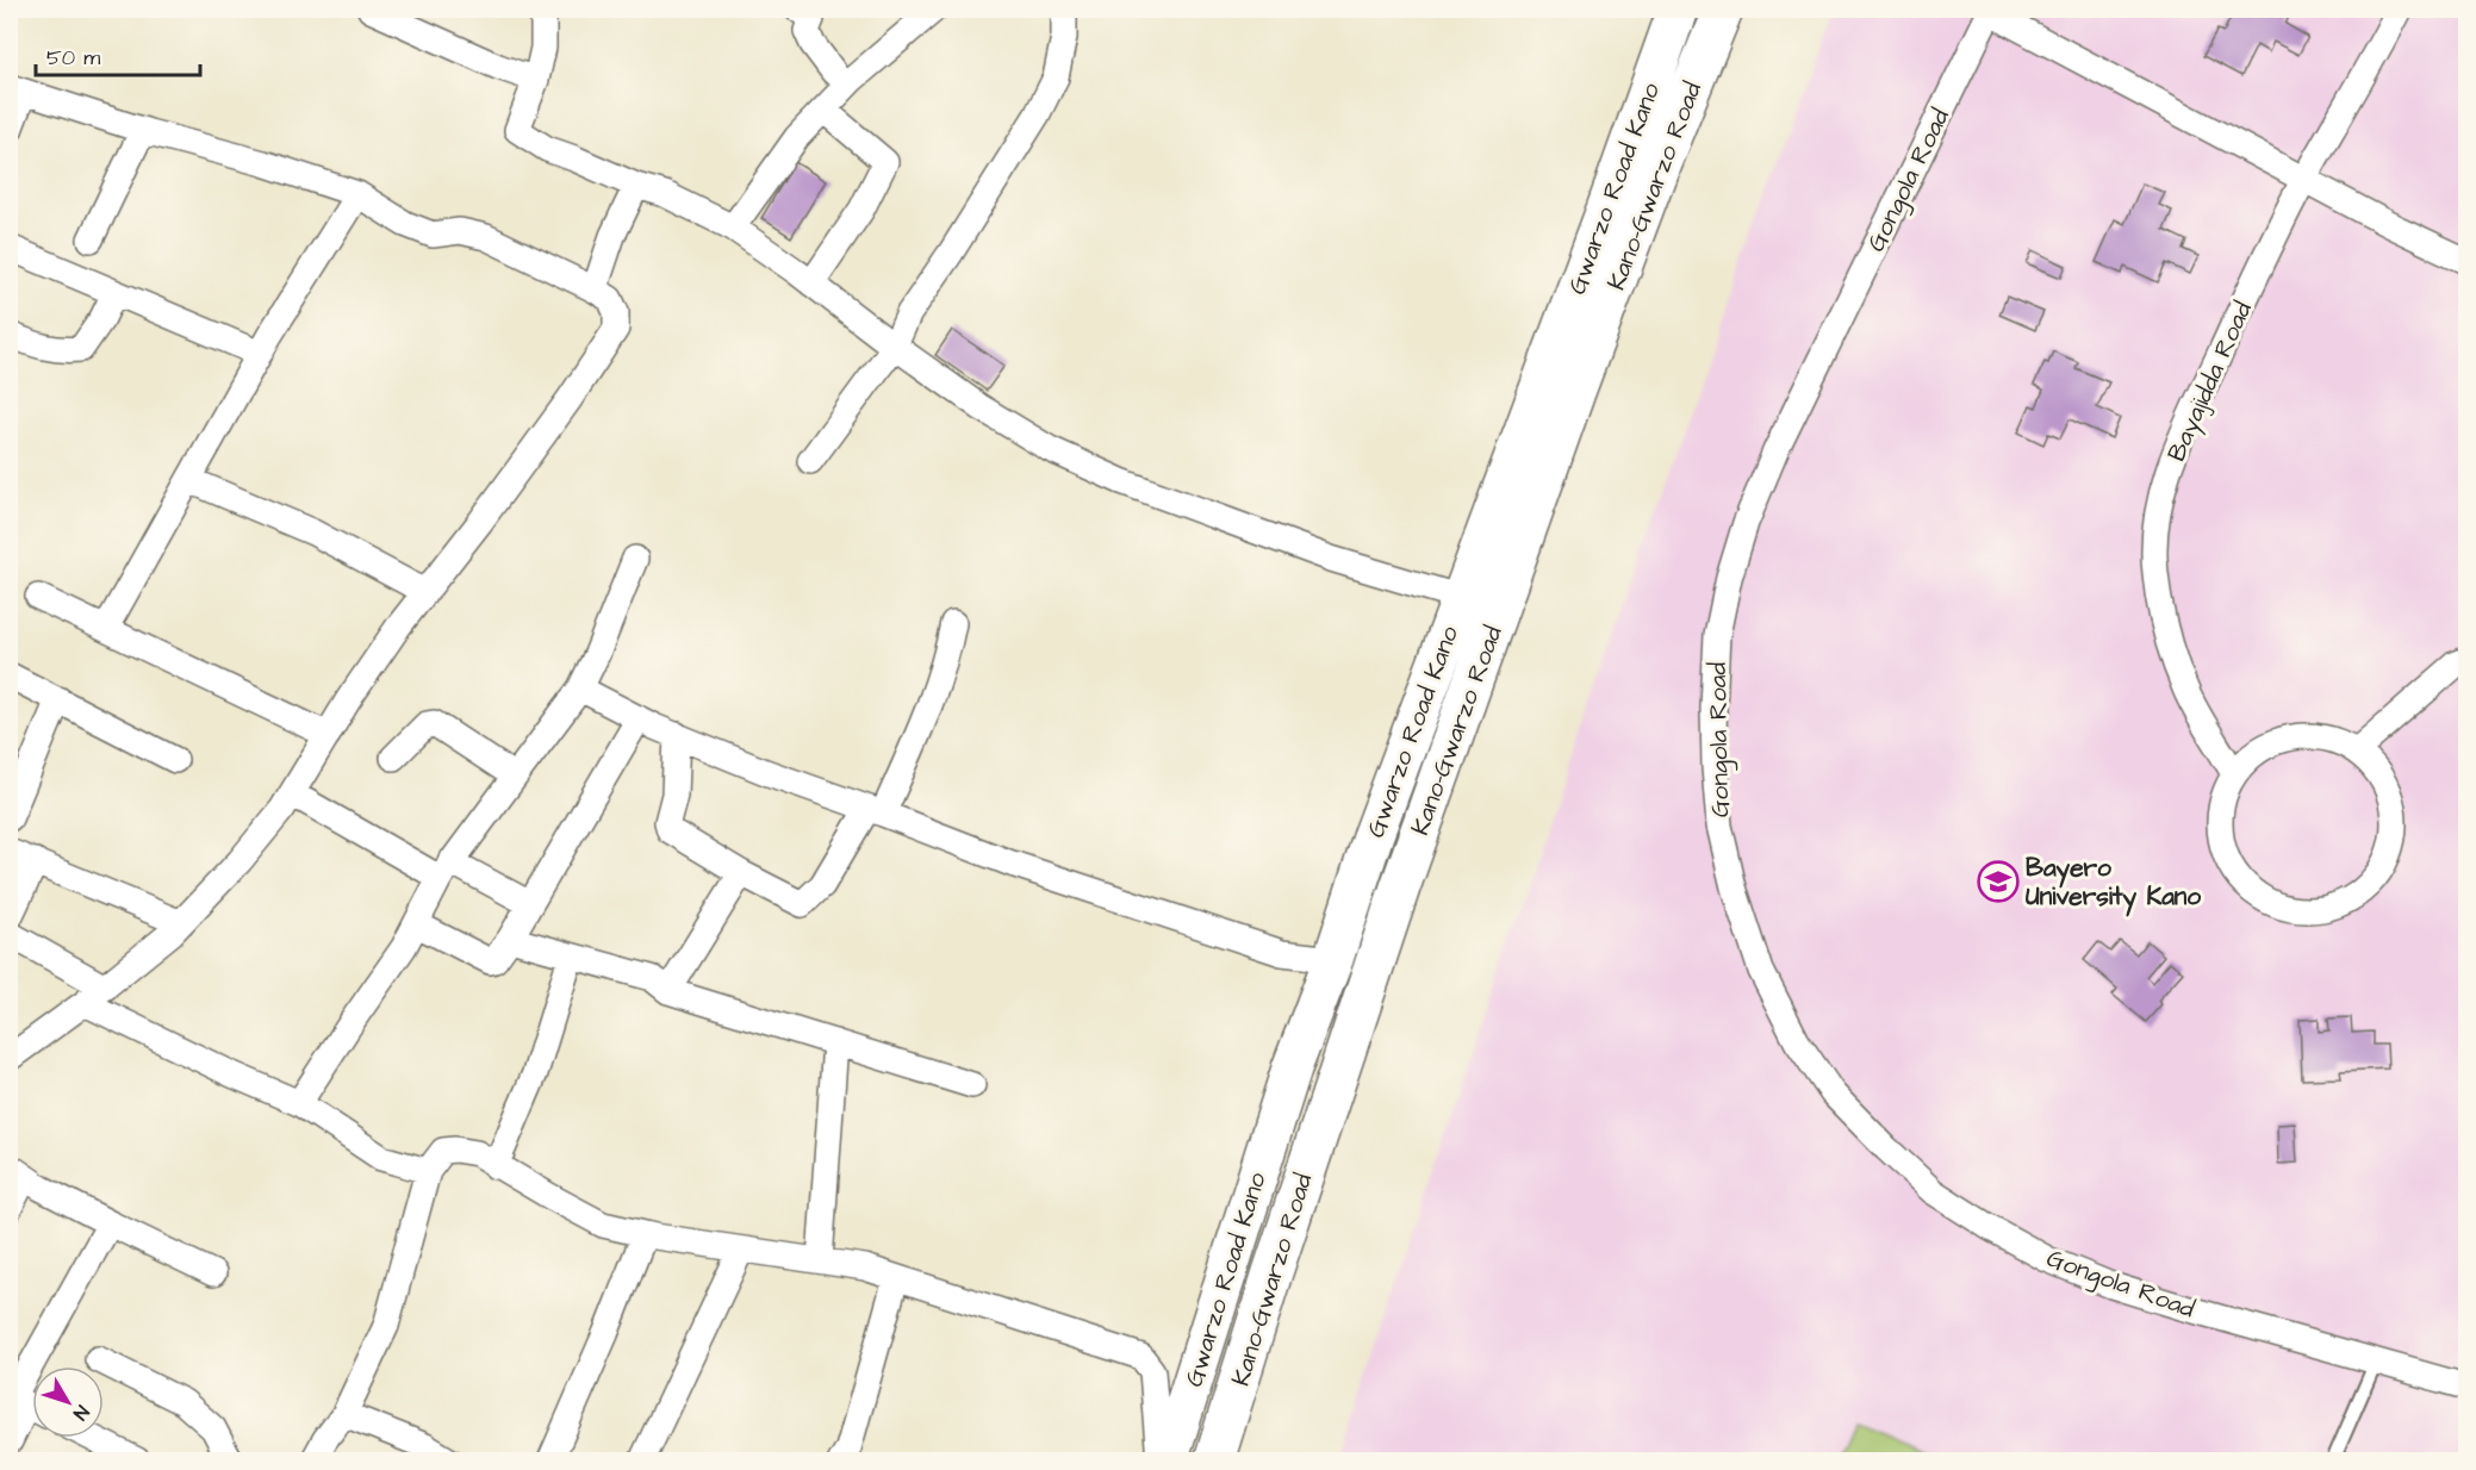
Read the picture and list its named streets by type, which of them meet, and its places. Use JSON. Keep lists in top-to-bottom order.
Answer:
{
  "streets": {
    "main road": ["Kano-Gwarzo Road", "Gwarzo Road Kano"],
    "street": ["Gongola Road", "Bayajidda Road"]
  },
  "places": {
    "school or university": ["Bayero University Kano"]
  },
  "scale_bar": "50 m",
  "north": "bottom right"
}
